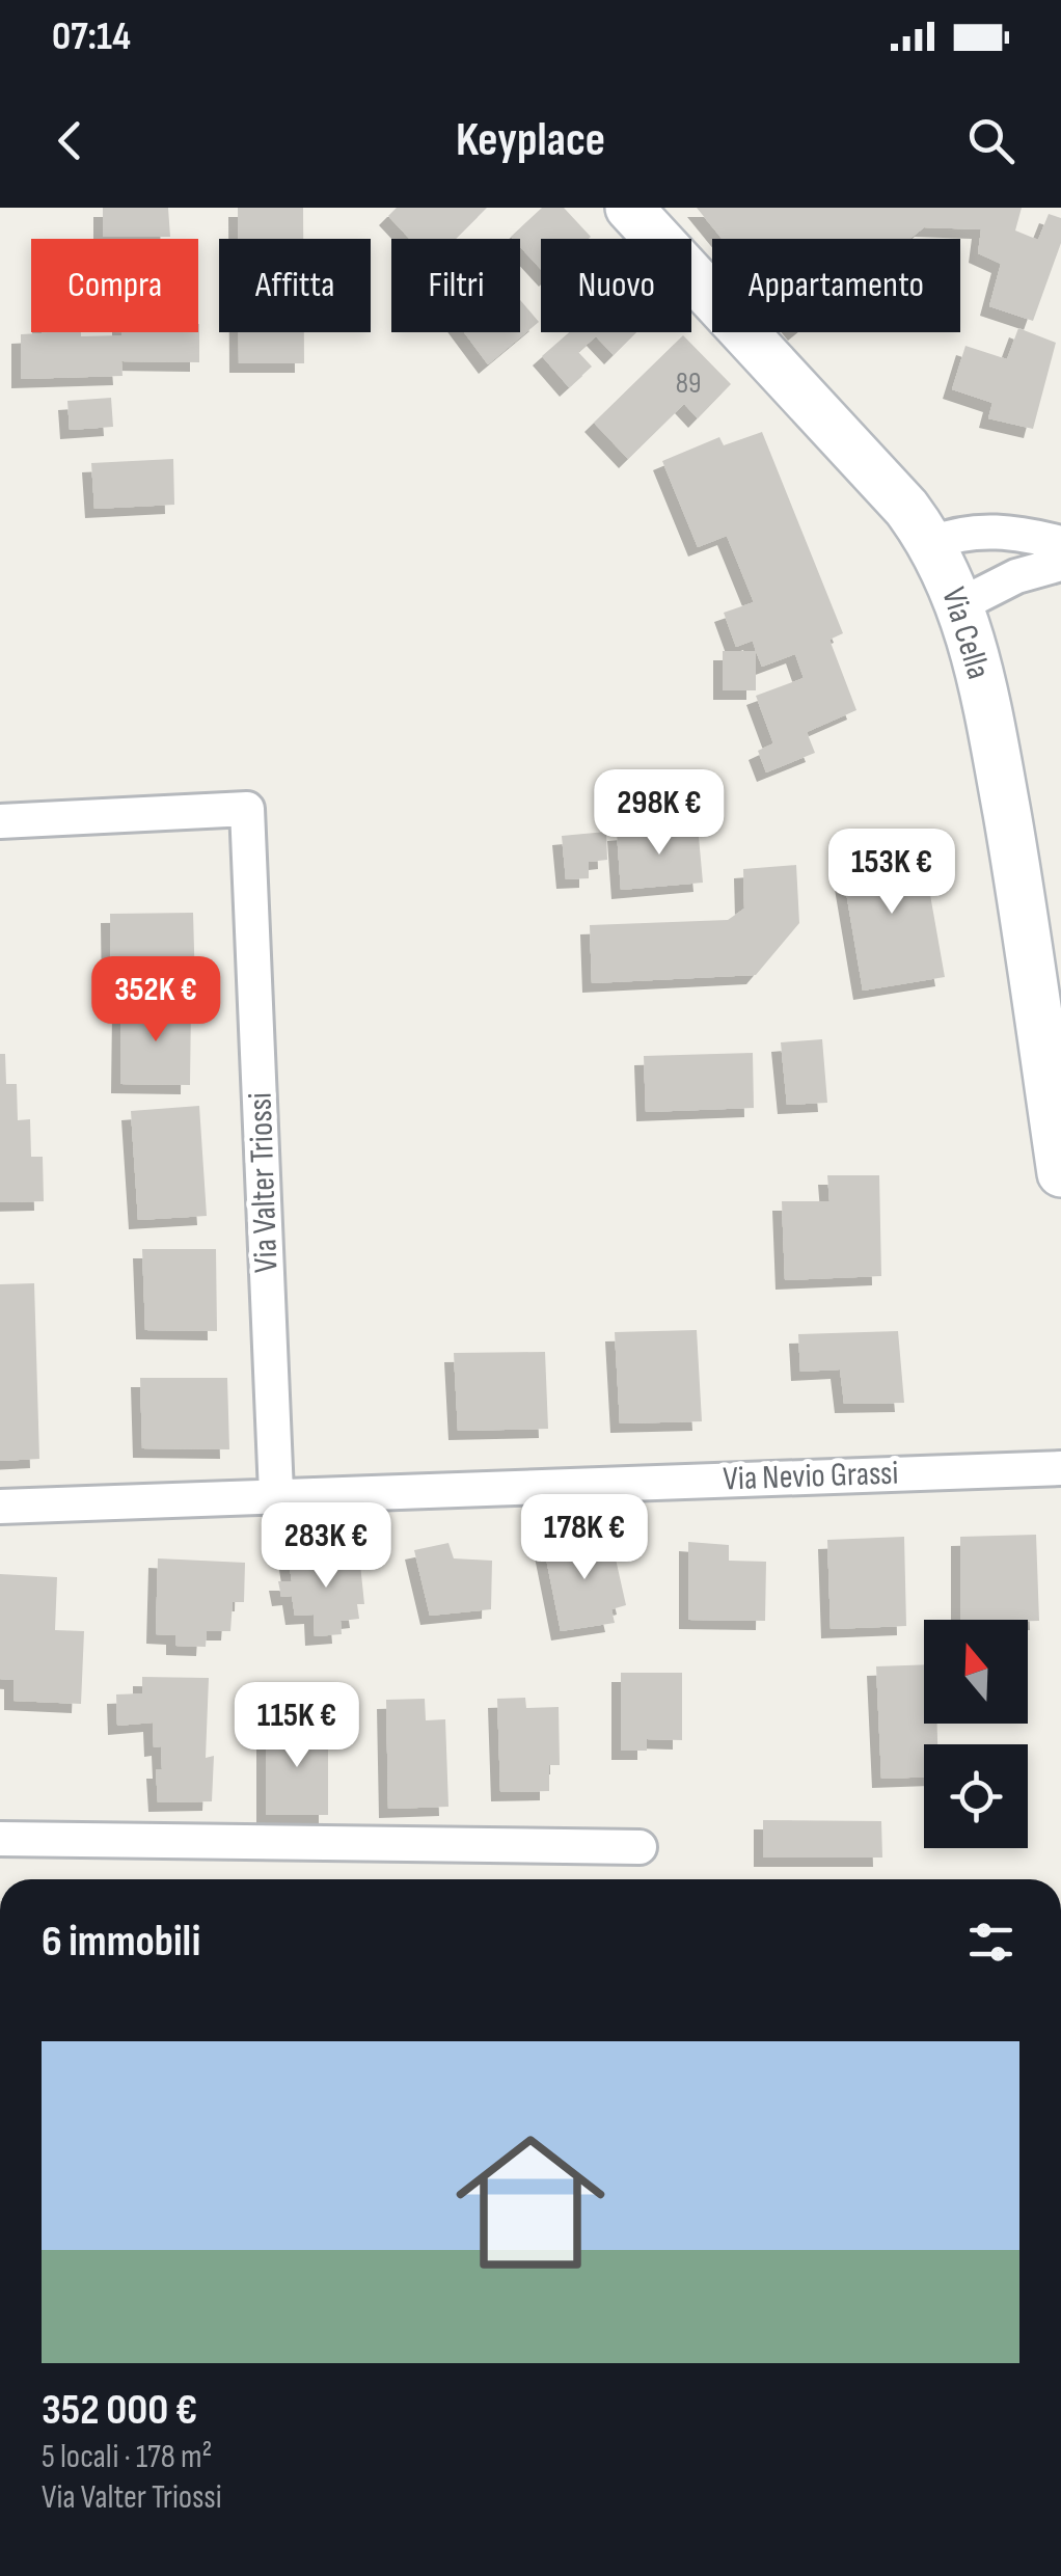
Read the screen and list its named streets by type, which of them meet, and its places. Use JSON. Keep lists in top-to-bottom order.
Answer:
{
  "streets": {
    "street": ["Via Cella", "Via Valter Triossi", "Via Nevio Grassi"]
  },
  "crossings": [
    ["Via Valter Triossi", "Via Nevio Grassi"]
  ],
  "house_numbers": ["89"],
  "north": "top",
  "page": {
    "status": "07:14",
    "header": "Keyplace",
    "chip": [
      "Compra",
      "Affitta",
      "Filtri",
      "Nuovo",
      "Appartamento"
    ],
    "price": [
      "298K €",
      "153K €",
      "352K €",
      "178K €",
      "283K €",
      "115K €"
    ],
    "heading": "6 immobili",
    "list": [
      {
        "name": "352 000 €",
        "note": "5 locali · 178 m² · Via Valter Triossi"
      }
    ]
  }
}
